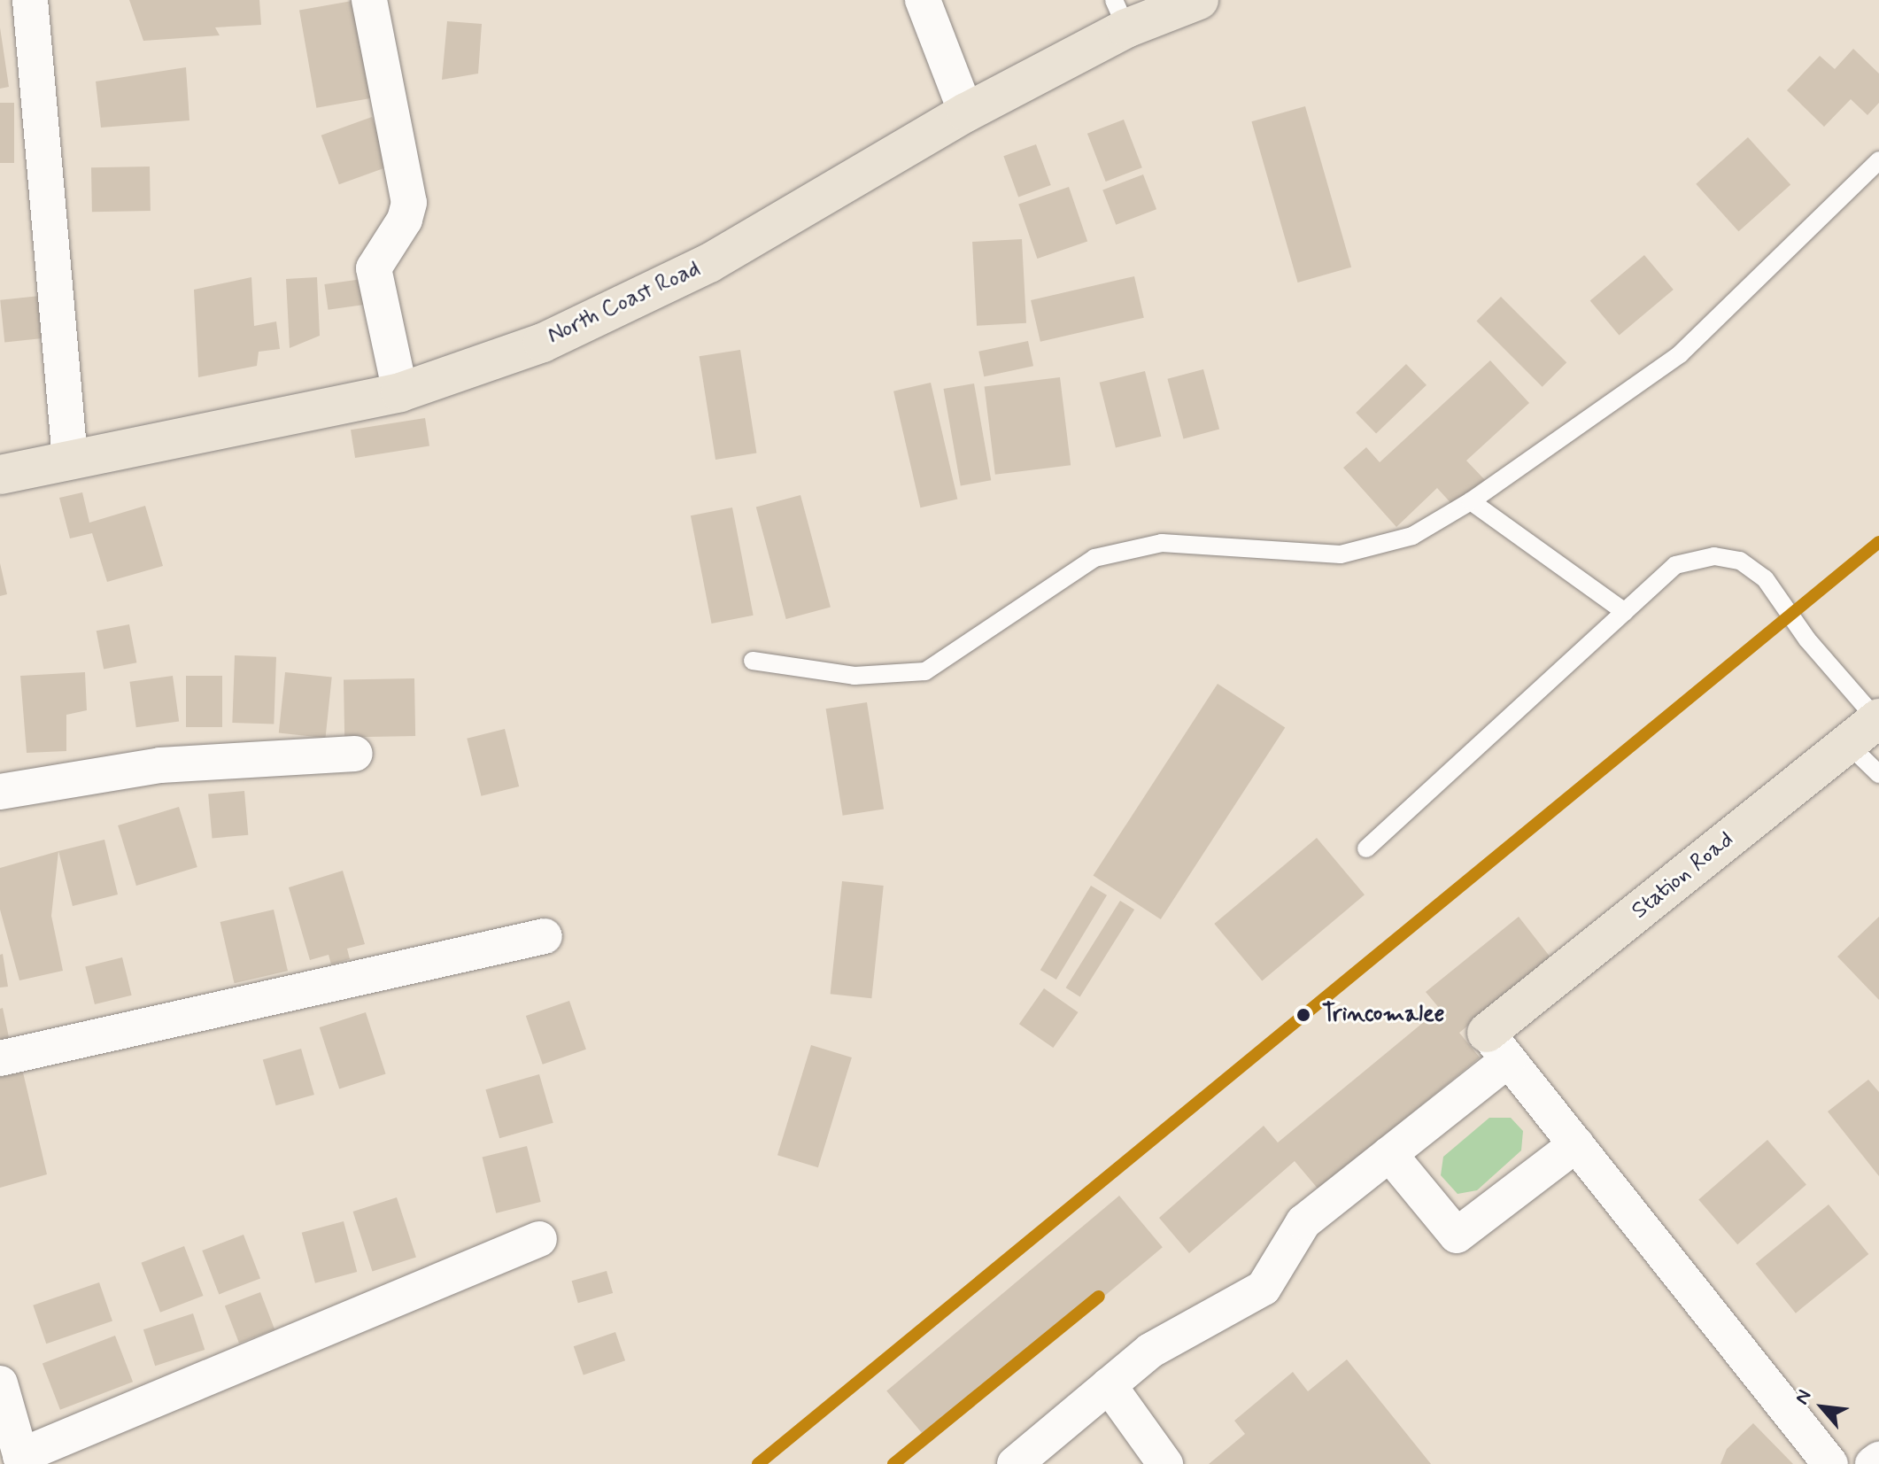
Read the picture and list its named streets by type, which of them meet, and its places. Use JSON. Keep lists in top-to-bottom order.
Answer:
{
  "streets": {
    "main road": ["North Coast Road", "Station Road"]
  },
  "places": ["Trincomalee"],
  "north": "top left"
}
